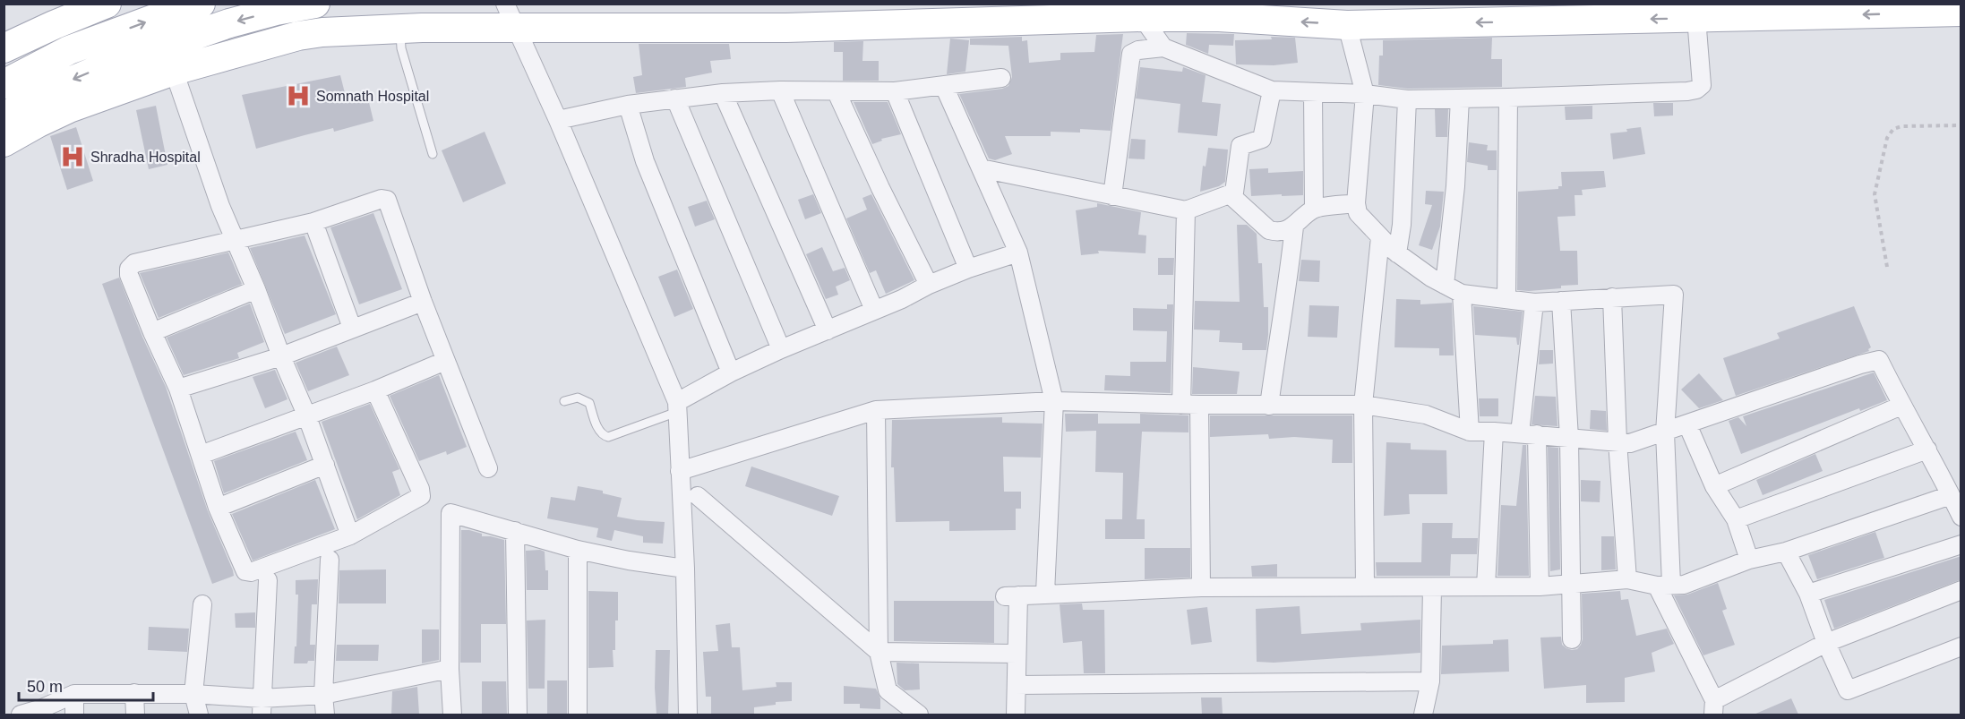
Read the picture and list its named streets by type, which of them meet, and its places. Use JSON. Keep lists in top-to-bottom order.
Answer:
{
  "places": {
    "hospital": ["Somnath Hospital", "Shradha Hospital"]
  },
  "scale_bar": "50 m"
}
